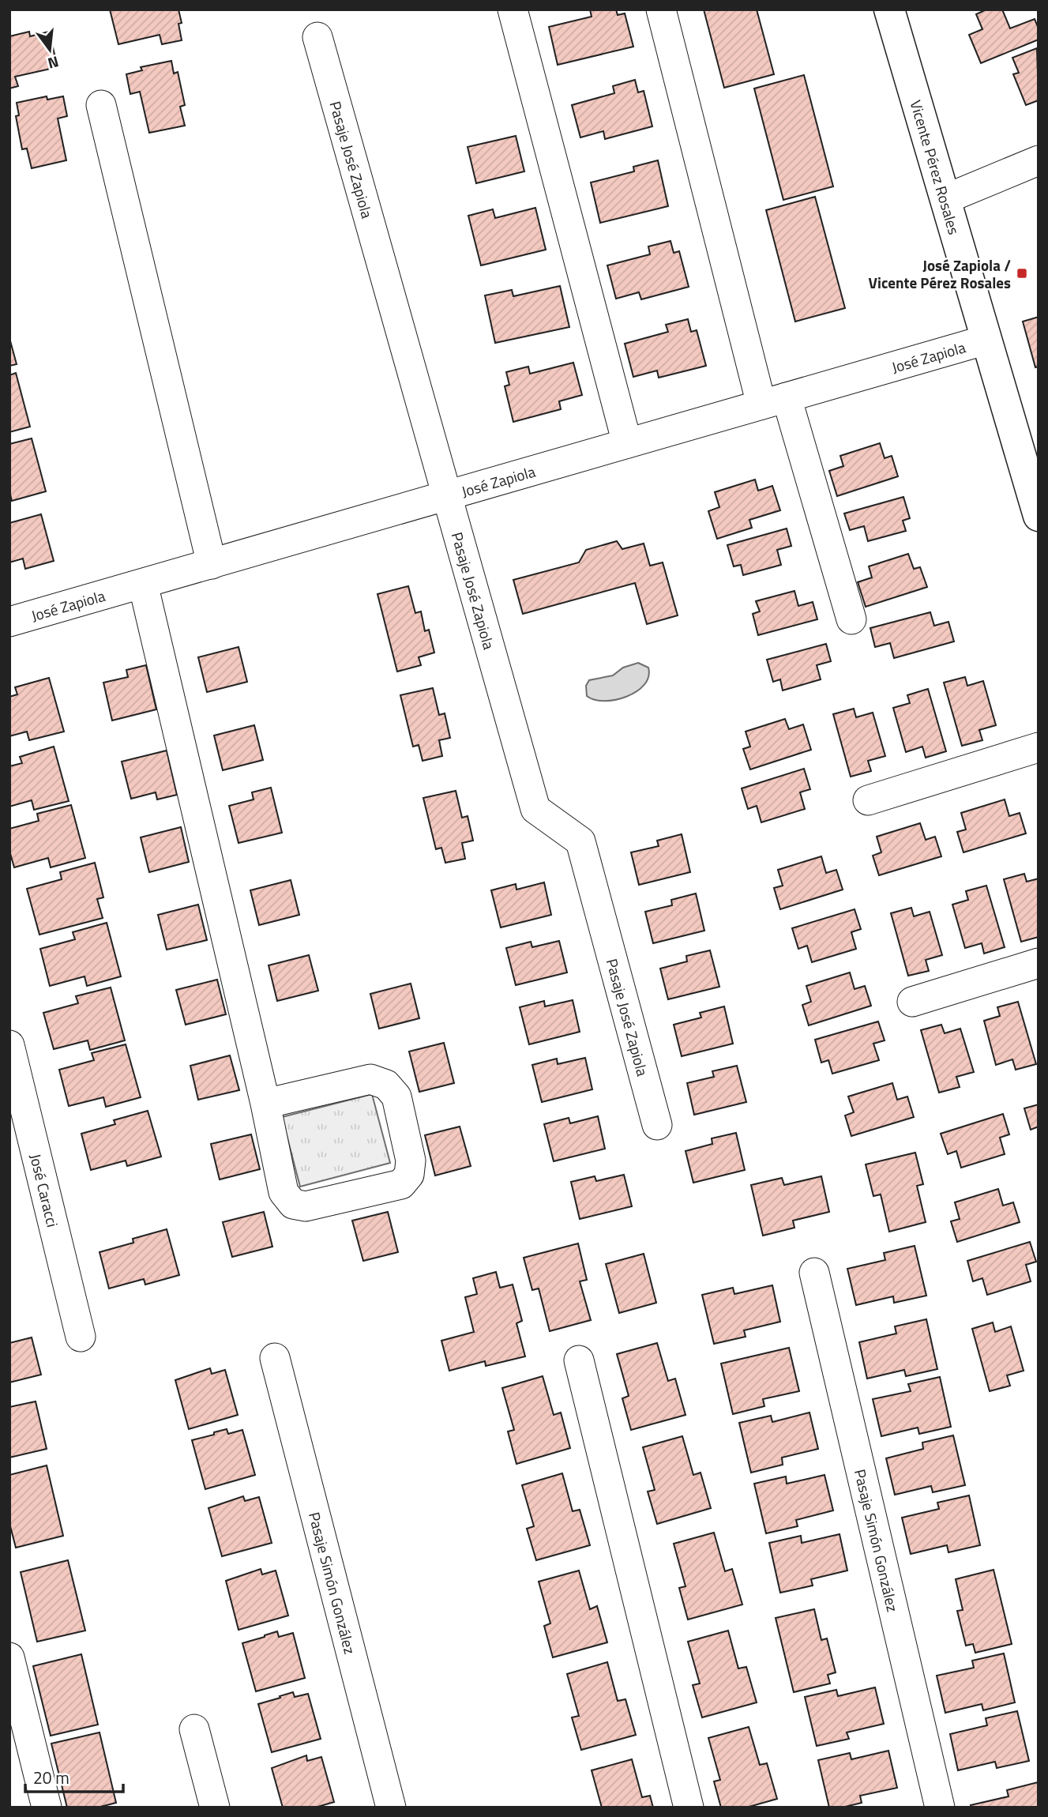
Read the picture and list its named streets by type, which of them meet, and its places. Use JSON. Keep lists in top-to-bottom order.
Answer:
{
  "streets": {
    "street": [
      "Pasaje José Zapiola",
      "Vicente Pérez Rosales",
      "José Zapiola",
      "José Caracci",
      "Pasaje Simón González"
    ]
  },
  "crossings": [
    ["Pasaje José Zapiola", "José Zapiola"],
    ["Vicente Pérez Rosales", "José Zapiola"]
  ],
  "places": {
    "transit": ["José Zapiola / Vicente Pérez Rosales"]
  },
  "scale_bar": "20 m",
  "north": "bottom"
}
